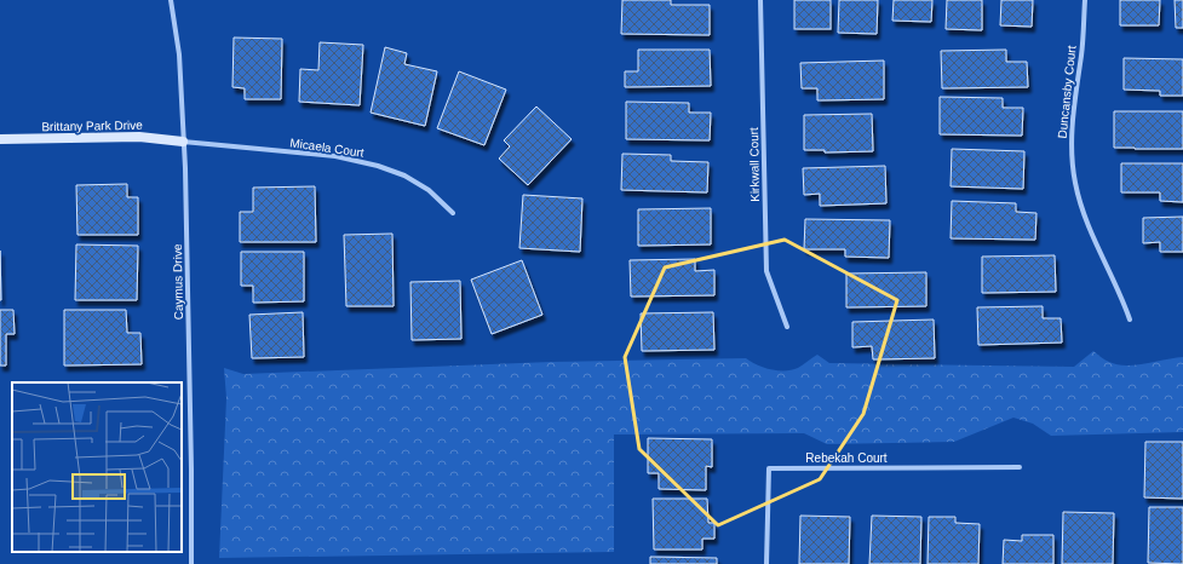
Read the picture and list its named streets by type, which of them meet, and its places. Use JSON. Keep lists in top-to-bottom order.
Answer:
{
  "streets": {
    "street": [
      "Duncansby Court",
      "Brittany Park Drive",
      "Micaela Court",
      "Kirkwall Court",
      "Caymus Drive",
      "Rebekah Court"
    ]
  },
  "crossings": [
    ["Brittany Park Drive", "Micaela Court"],
    ["Brittany Park Drive", "Caymus Drive"],
    ["Micaela Court", "Caymus Drive"]
  ]
}
